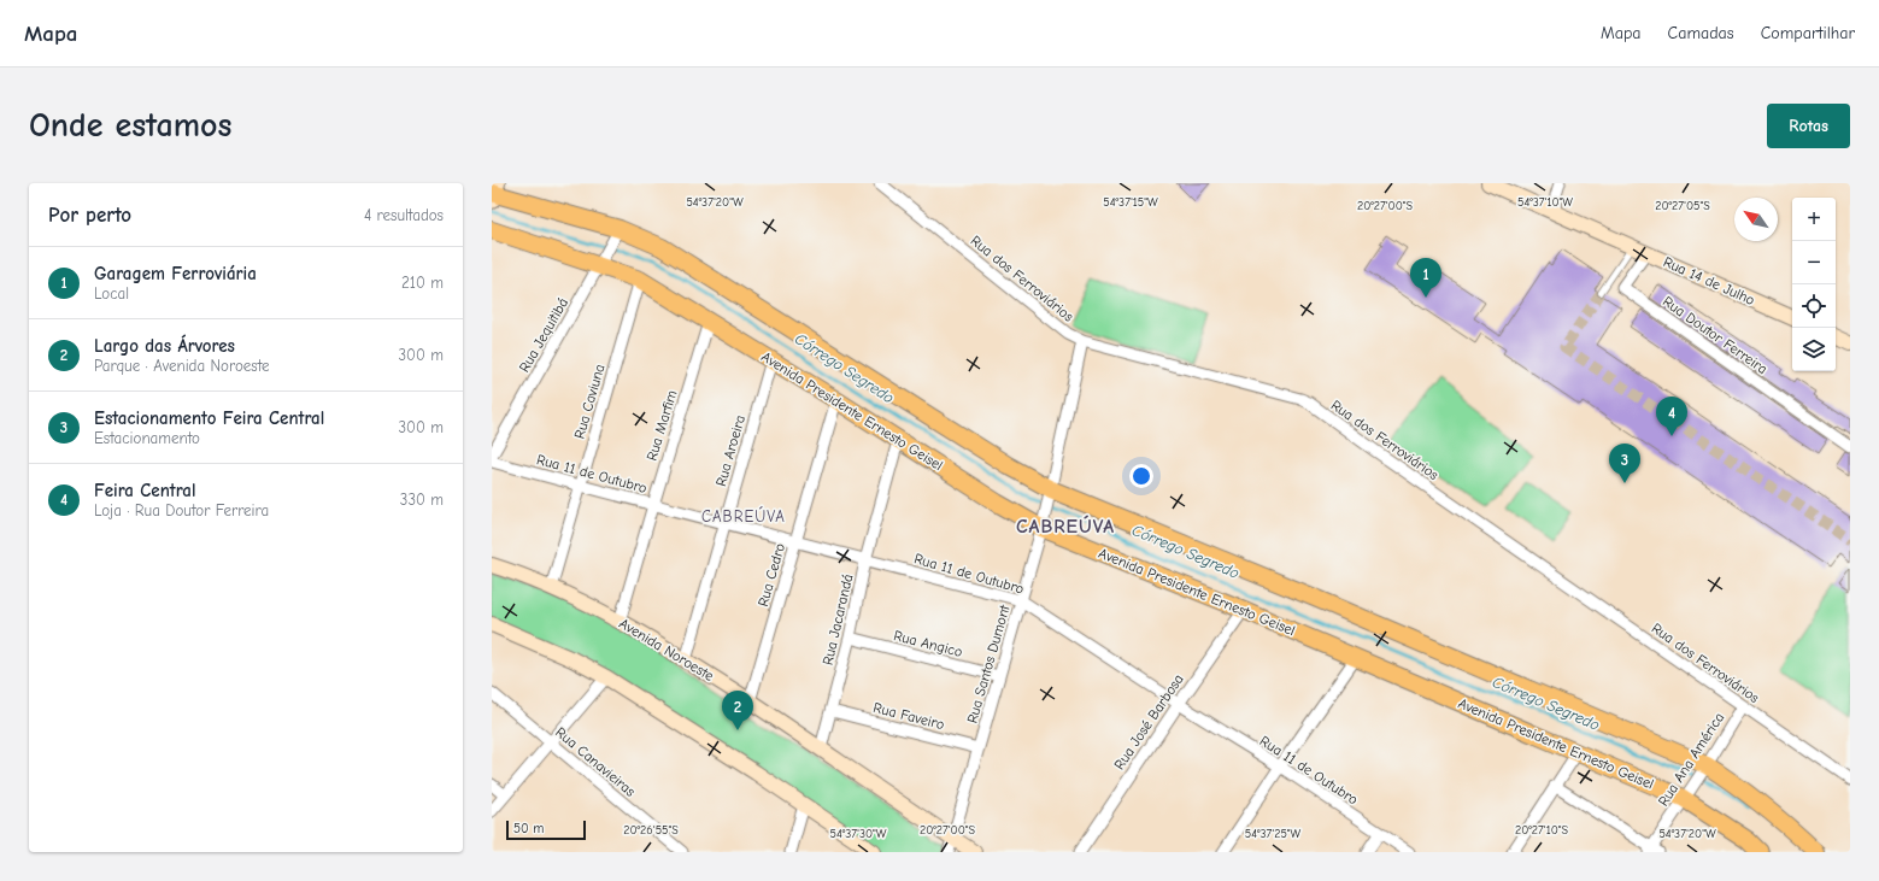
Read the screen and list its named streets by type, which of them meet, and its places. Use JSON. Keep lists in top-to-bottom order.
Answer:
{
  "streets": {
    "main road": ["Rua 14 de Julho", "Avenida Presidente Ernesto Geisel", "Avenida Noroeste"],
    "street": [
      "Rua dos Ferroviários",
      "Rua Jequitibá",
      "Rua Doutor Ferreira",
      "Rua Caviuna",
      "Rua Marfim",
      "Rua Aroeira",
      "Rua 11 de Outubro",
      "Rua Cedro",
      "Rua Jacarandá",
      "Rua Angico",
      "Rua Santos Dumont",
      "Rua Faveiro",
      "Rua José Barbosa",
      "Rua Ana América",
      "Rua Canavieiras"
    ]
  },
  "crossings": [
    ["Rua dos Ferroviários", "Rua Santos Dumont"],
    ["Rua dos Ferroviários", "Rua Ana América"],
    ["Rua 14 de Julho", "Rua Doutor Ferreira"],
    ["Rua Jequitibá", "Avenida Presidente Ernesto Geisel"],
    ["Rua Caviuna", "Avenida Presidente Ernesto Geisel"],
    ["Rua Caviuna", "Rua 11 de Outubro"],
    ["Rua Caviuna", "Avenida Noroeste"],
    ["Avenida Presidente Ernesto Geisel", "Rua Marfim"],
    ["Avenida Presidente Ernesto Geisel", "Rua Aroeira"],
    ["Avenida Presidente Ernesto Geisel", "Rua Cedro"],
    ["Avenida Presidente Ernesto Geisel", "Rua Jacarandá"],
    ["Avenida Presidente Ernesto Geisel", "Rua Santos Dumont"],
    ["Avenida Presidente Ernesto Geisel", "Rua José Barbosa"],
    ["Avenida Presidente Ernesto Geisel", "Rua Ana América"],
    ["Rua Marfim", "Rua 11 de Outubro"],
    ["Rua Marfim", "Avenida Noroeste"],
    ["Rua Aroeira", "Rua 11 de Outubro"],
    ["Rua Aroeira", "Avenida Noroeste"],
    ["Rua 11 de Outubro", "Rua Cedro"],
    ["Rua 11 de Outubro", "Rua Jacarandá"],
    ["Rua 11 de Outubro", "Rua Santos Dumont"],
    ["Rua 11 de Outubro", "Rua José Barbosa"],
    ["Rua Cedro", "Avenida Noroeste"],
    ["Rua Jacarandá", "Rua Angico"],
    ["Rua Jacarandá", "Avenida Noroeste"],
    ["Rua Jacarandá", "Rua Faveiro"],
    ["Rua Angico", "Rua Santos Dumont"],
    ["Avenida Noroeste", "Rua Santos Dumont"],
    ["Rua Santos Dumont", "Rua Faveiro"]
  ],
  "districts": ["CABREÚVA", "CABREÚVA"],
  "water": ["Córrego Segredo"],
  "scale_bar": "50 m",
  "north": "top left",
  "page": {
    "header": "Mapa",
    "nav": ["Mapa", "Camadas", "Compartilhar"],
    "buttons": "Rotas",
    "title": "Onde estamos",
    "heading": ["Por perto", "4 resultados"],
    "map_buttons": ["+", "−"],
    "list": [
      {
        "mark": "1",
        "name": "Garagem Ferroviária",
        "note": "Local",
        "value": "210 m"
      },
      {
        "mark": "2",
        "name": "Largo das Árvores",
        "note": "Parque · Avenida Noroeste",
        "value": "300 m"
      },
      {
        "mark": "3",
        "name": "Estacionamento Feira Central",
        "note": "Estacionamento",
        "value": "300 m"
      },
      {
        "mark": "4",
        "name": "Feira Central",
        "note": "Loja · Rua Doutor Ferreira",
        "value": "330 m"
      }
    ],
    "pins": [
      "1",
      "4",
      "3",
      "2"
    ],
    "scale": "50 m"
  },
  "coordinates": [
    "54°37'20\"W",
    "54°37'15\"W",
    "54°37'10\"W",
    "20°27'00\"S",
    "20°27'05\"S",
    "20°26'55\"S",
    "20°27'10\"S",
    "54°37'30\"W",
    "54°37'25\"W"
  ]
}
